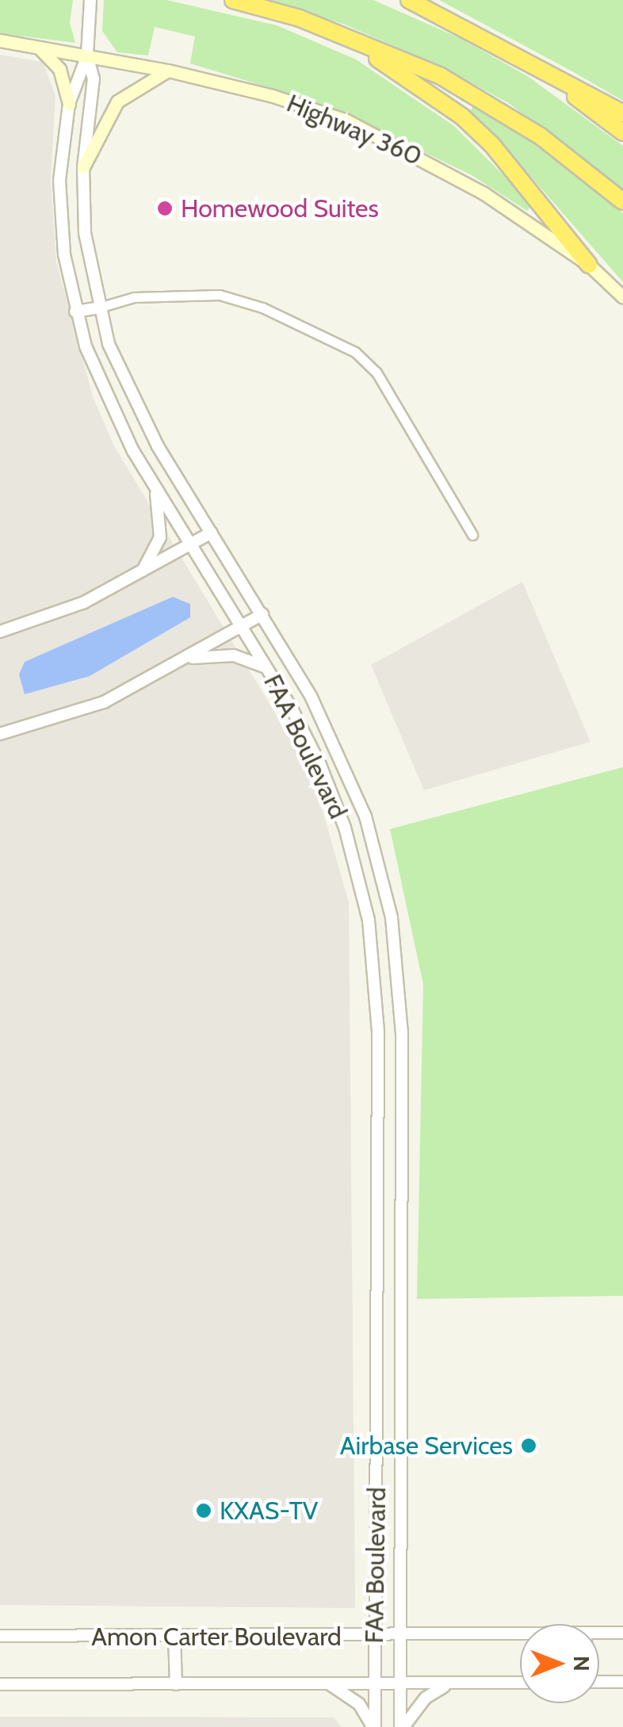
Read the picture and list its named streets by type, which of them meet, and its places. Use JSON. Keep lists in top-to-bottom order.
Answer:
{
  "streets": {
    "main road": ["Highway 360"],
    "street": ["FAA Boulevard", "Amon Carter Boulevard"]
  },
  "crossings": [
    ["Highway 360", "FAA Boulevard"],
    ["FAA Boulevard", "Amon Carter Boulevard"]
  ],
  "places": ["Homewood Suites", "Airbase Services", "KXAS-TV"],
  "north": "right"
}
